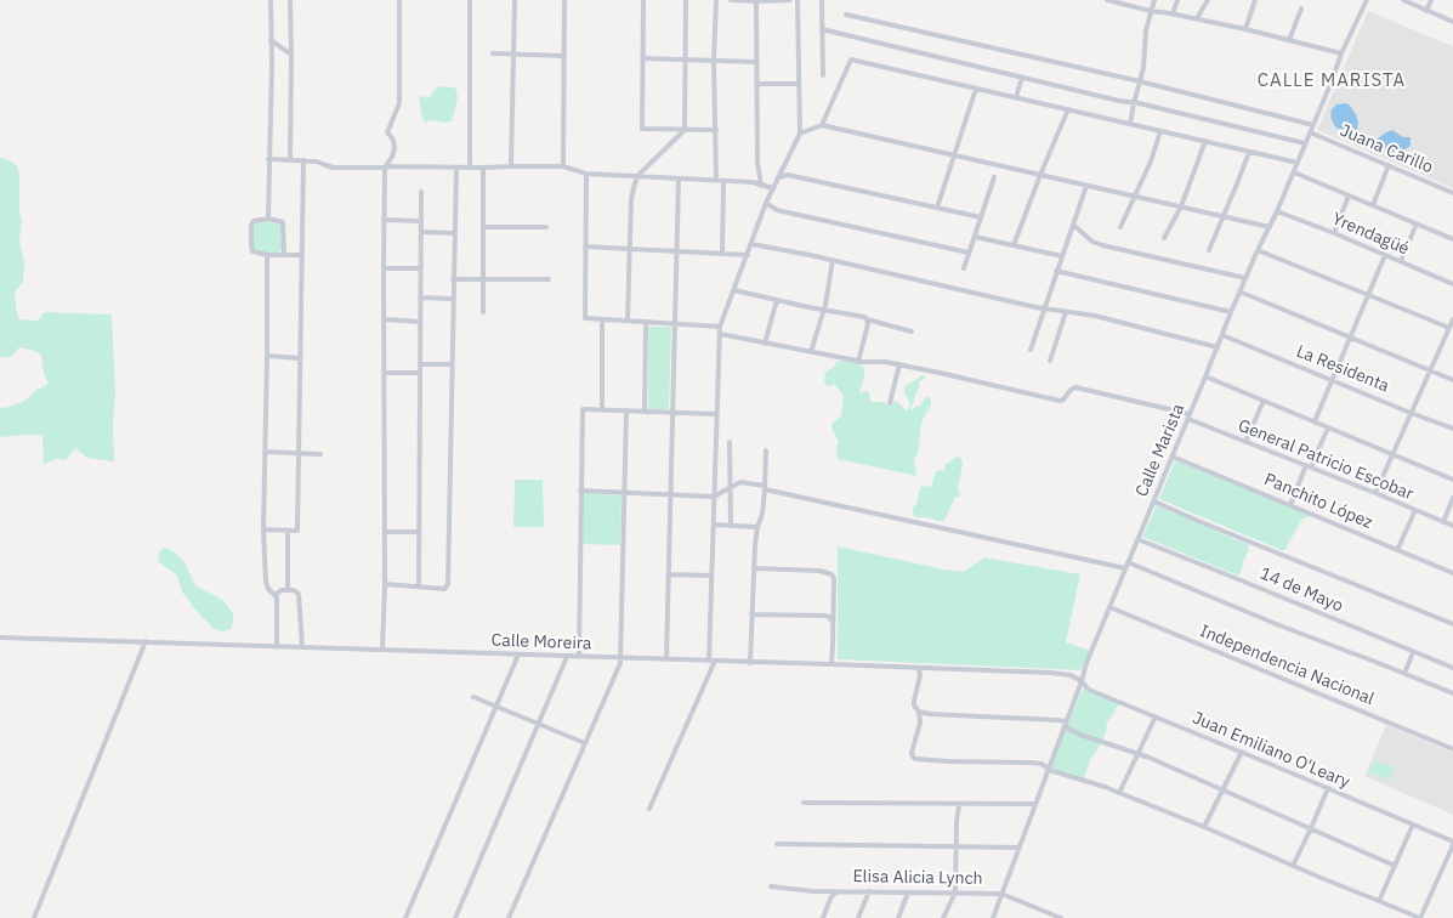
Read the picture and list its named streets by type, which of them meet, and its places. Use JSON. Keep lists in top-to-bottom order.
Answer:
{
  "streets": {
    "street": [
      "Juana Carillo",
      "Yrendagüé",
      "La Residenta",
      "Calle Marista",
      "General Patricio Escobar",
      "Panchito López",
      "14 de Mayo",
      "Calle Moreira",
      "Independencia Nacional",
      "Juan Emiliano O'Leary",
      "Elisa Alicia Lynch"
    ]
  },
  "crossings": [
    ["Juana Carillo", "Calle Marista"],
    ["Yrendagüé", "Calle Marista"],
    ["La Residenta", "Calle Marista"],
    ["Calle Marista", "General Patricio Escobar"],
    ["Calle Marista", "Panchito López"],
    ["Calle Marista", "14 de Mayo"],
    ["Calle Marista", "Calle Moreira"],
    ["Calle Marista", "Independencia Nacional"],
    ["Calle Marista", "Juan Emiliano O'Leary"],
    ["Calle Marista", "Elisa Alicia Lynch"],
    ["Calle Moreira", "Juan Emiliano O'Leary"]
  ],
  "districts": ["CALLE MARISTA"]
}
